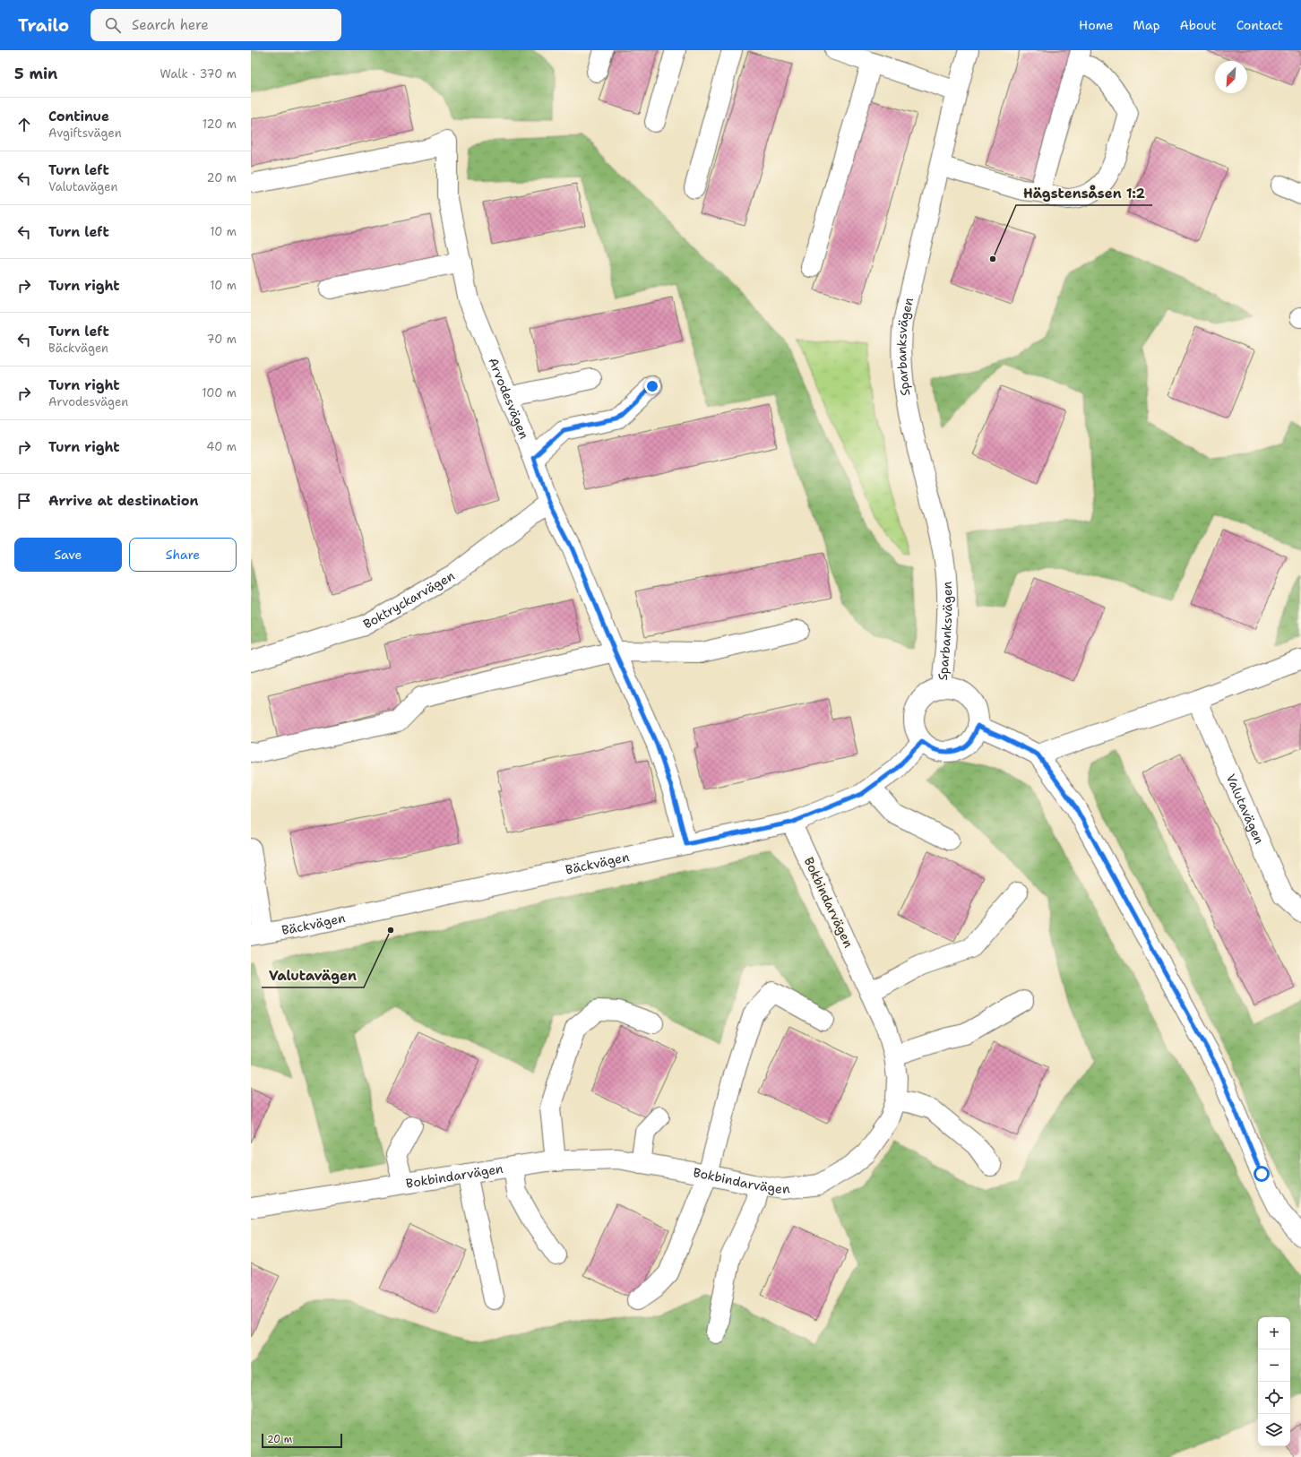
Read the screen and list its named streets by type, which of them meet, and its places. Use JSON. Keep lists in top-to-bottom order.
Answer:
{
  "streets": {
    "street": [
      "Sparbanksvägen",
      "Arvodesvägen",
      "Boktryckarvägen",
      "Valutavägen",
      "Bäckvägen",
      "Bokbindarvägen"
    ]
  },
  "crossings": [
    ["Sparbanksvägen", "Bäckvägen"],
    ["Arvodesvägen", "Boktryckarvägen"],
    ["Arvodesvägen", "Bäckvägen"],
    ["Bäckvägen", "Bokbindarvägen"]
  ],
  "places": ["Hägstensåsen 1:2", "Valutavägen"],
  "scale_bar": "20 m",
  "north": "bottom left",
  "page": {
    "header": "Trailo",
    "search": "Search here",
    "nav": [
      "Home",
      "Map",
      "About",
      "Contact"
    ],
    "heading": ["5 min", "Walk · 370 m"],
    "list": [
      ["Continue", "Avgiftsvägen", "120 m"],
      ["Turn left", "Valutavägen", "20 m"],
      ["Turn left", "10 m"],
      ["Turn right", "10 m"],
      ["Turn left", "Bäckvägen", "70 m"],
      ["Turn right", "Arvodesvägen", "100 m"],
      ["Turn right", "40 m"],
      "Arrive at destination"
    ],
    "buttons": ["Save", "Share"],
    "map_buttons": ["+", "−"],
    "scale": "20 m"
  }
}
